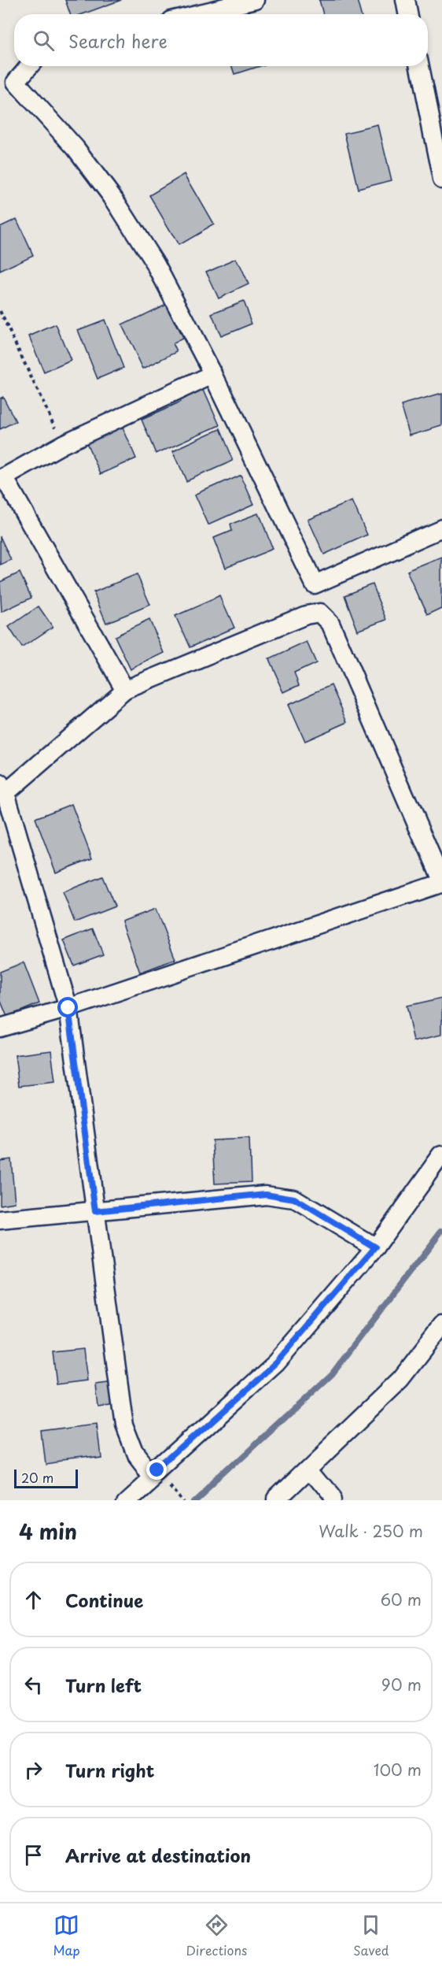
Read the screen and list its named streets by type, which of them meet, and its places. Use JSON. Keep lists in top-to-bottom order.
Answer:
{
  "scale_bar": "20 m",
  "page": {
    "search": "Search here",
    "scale": "20 m",
    "heading": ["4 min", "Walk · 250 m"],
    "list": [
      ["Continue", "60 m"],
      ["Turn left", "90 m"],
      ["Turn right", "100 m"],
      "Arrive at destination"
    ],
    "nav": ["Map", "Directions", "Saved"]
  }
}
